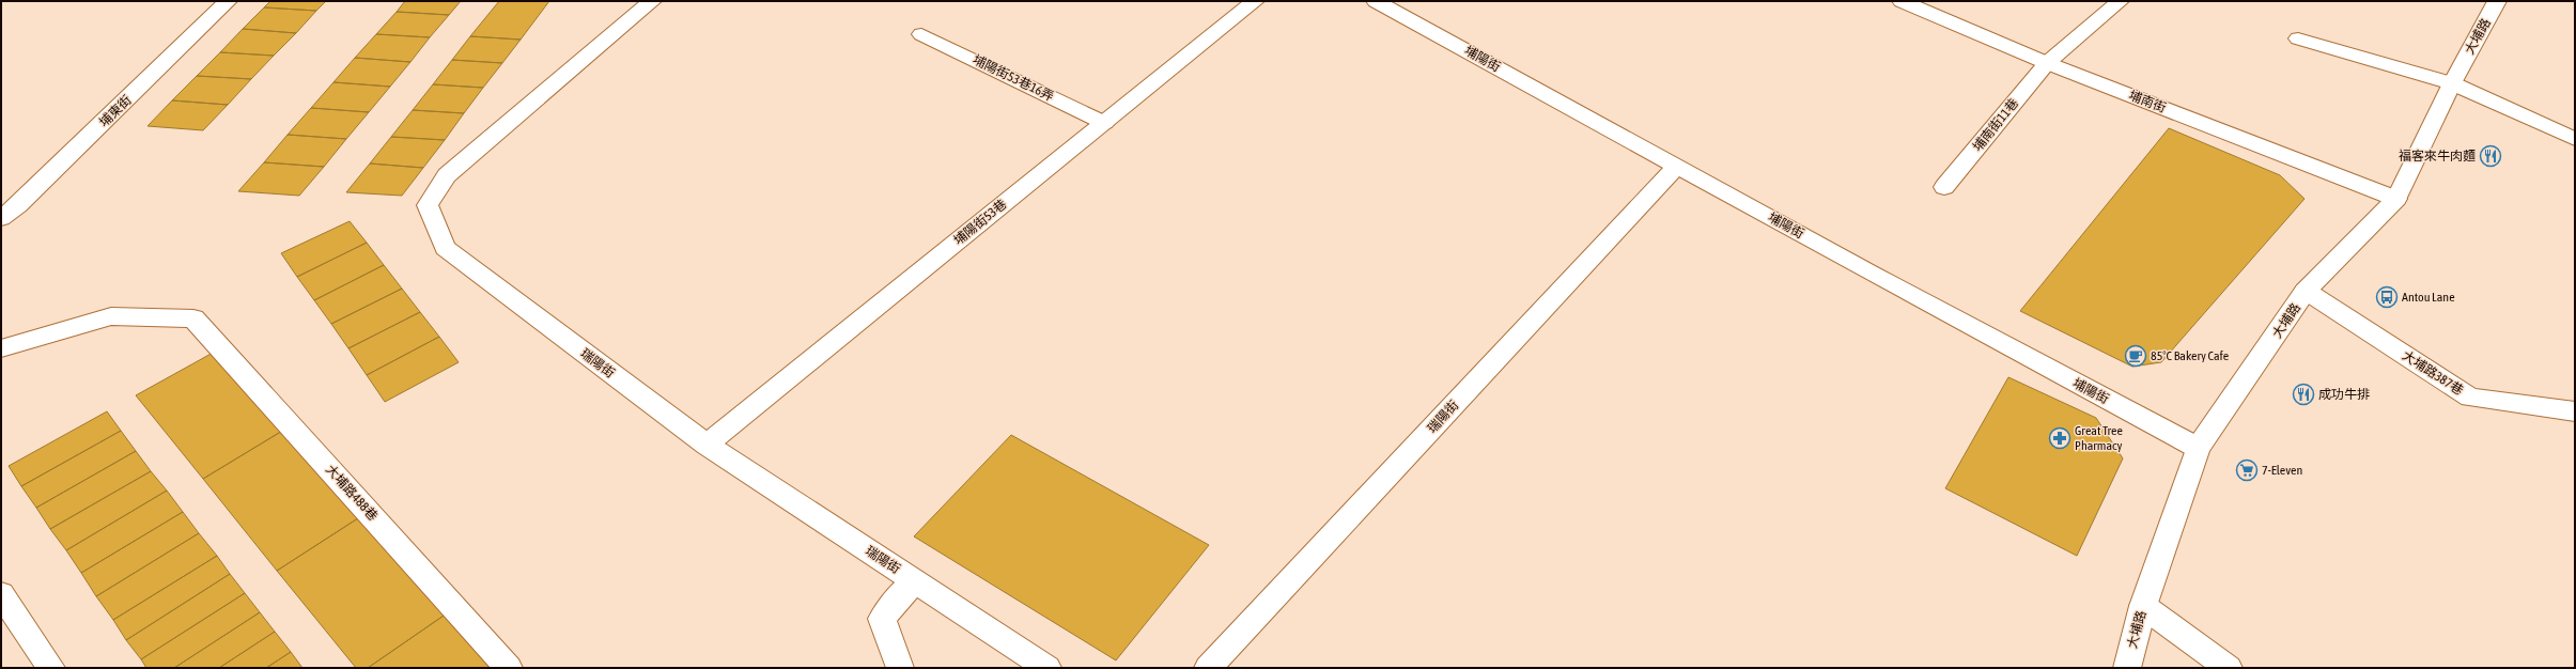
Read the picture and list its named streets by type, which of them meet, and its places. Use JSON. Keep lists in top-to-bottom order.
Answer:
{
  "streets": {
    "street": [
      "大埔路",
      "埔陽街",
      "埔陽街53巷16弄",
      "埔南街",
      "埔東街",
      "埔南街11巷",
      "埔陽街53巷",
      "瑞陽街",
      "大埔路387巷",
      "大埔路488巷"
    ]
  },
  "crossings": [
    ["大埔路", "埔陽街"],
    ["大埔路", "埔南街"],
    ["大埔路", "大埔路387巷"],
    ["埔陽街", "瑞陽街"],
    ["埔陽街53巷16弄", "埔陽街53巷"],
    ["埔南街", "埔南街11巷"],
    ["埔陽街53巷", "瑞陽街"]
  ],
  "places": {
    "restaurant": ["福客來牛肉麵", "成功牛排"],
    "bus stop": ["Antou Lane"],
    "cafe": ["85°C Bakery Cafe"],
    "pharmacy": ["Great Tree Pharmacy"],
    "supermarket": ["7-Eleven"]
  }
}
